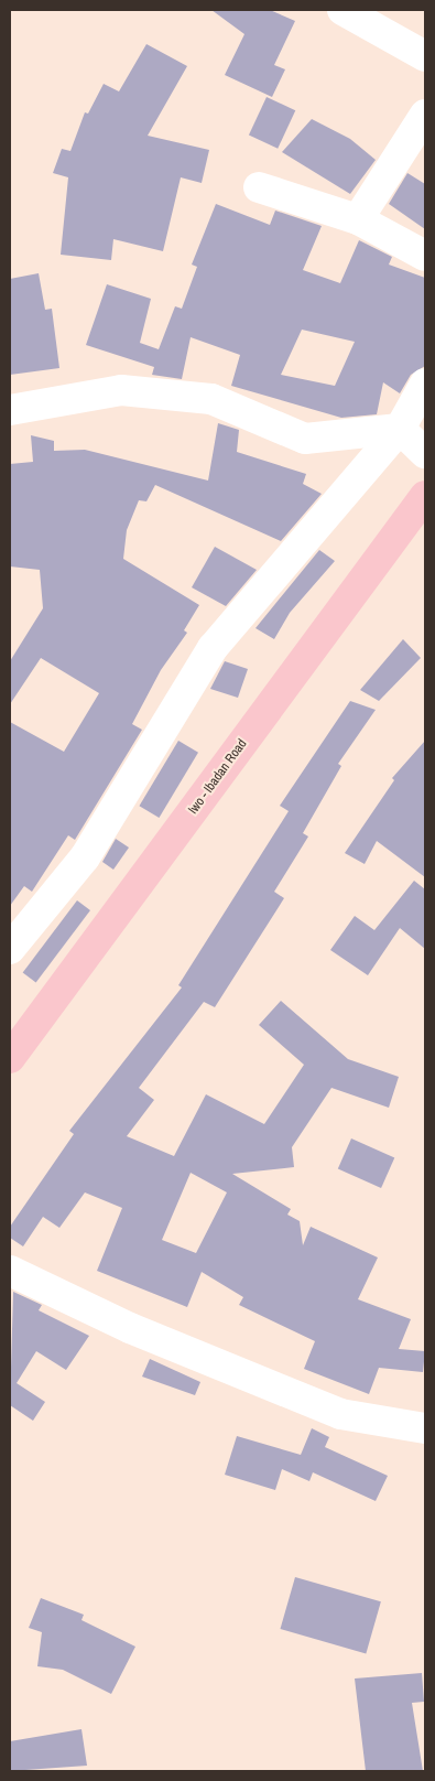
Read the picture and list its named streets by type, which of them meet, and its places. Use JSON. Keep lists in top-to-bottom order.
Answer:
{
  "streets": {
    "main road": ["Iwo - Ibadan Road"]
  }
}
